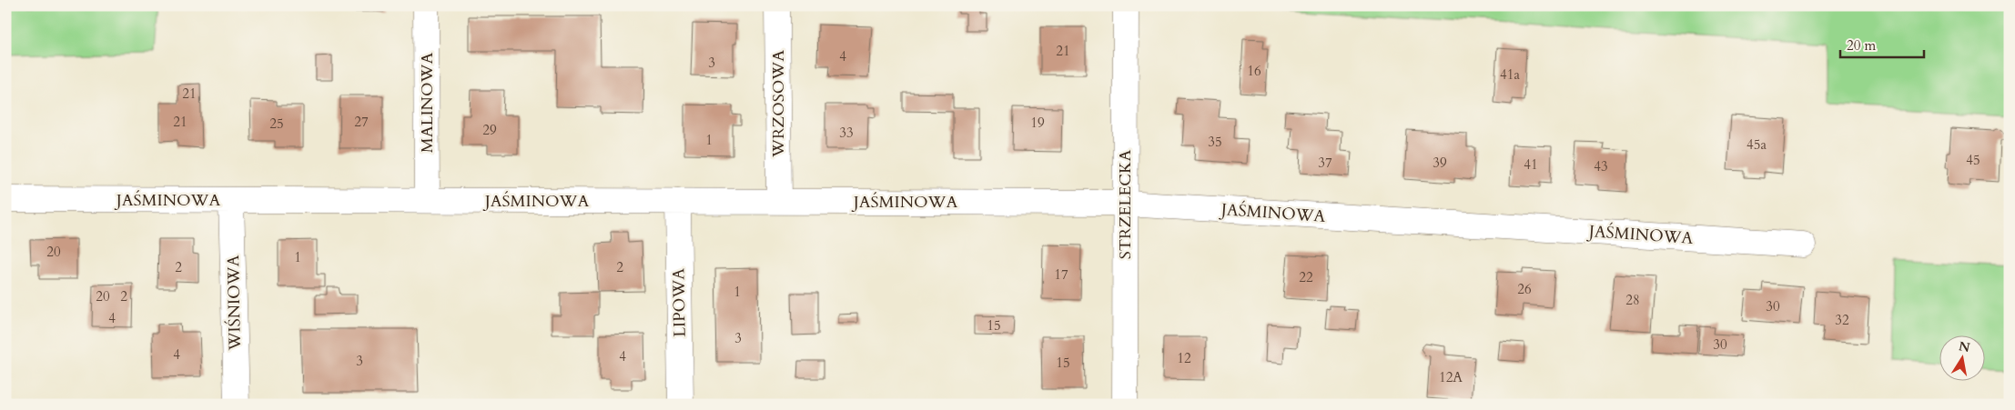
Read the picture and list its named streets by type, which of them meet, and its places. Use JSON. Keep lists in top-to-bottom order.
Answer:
{
  "streets": {
    "street": [
      "MALINOWA",
      "WRZOSOWA",
      "JAŚMINOWA",
      "STRZELECKA",
      "WIŚNIOWA",
      "LIPOWA"
    ]
  },
  "crossings": [
    ["MALINOWA", "JAŚMINOWA"],
    ["WRZOSOWA", "JAŚMINOWA"],
    ["JAŚMINOWA", "STRZELECKA"],
    ["JAŚMINOWA", "WIŚNIOWA"],
    ["JAŚMINOWA", "LIPOWA"]
  ],
  "house_numbers": [
    "21",
    "4",
    "3",
    "16",
    "41a",
    "21",
    "21",
    "27",
    "19",
    "25",
    "29",
    "33",
    "1",
    "35",
    "45a",
    "45",
    "37",
    "39",
    "41",
    "43",
    "20",
    "1",
    "2",
    "2",
    "17",
    "22",
    "26",
    "1",
    "20",
    "2",
    "28",
    "30",
    "4",
    "32",
    "15",
    "3",
    "30",
    "4",
    "4",
    "12",
    "3",
    "15",
    "12A"
  ],
  "scale_bar": "20 m",
  "north": "top"
}
